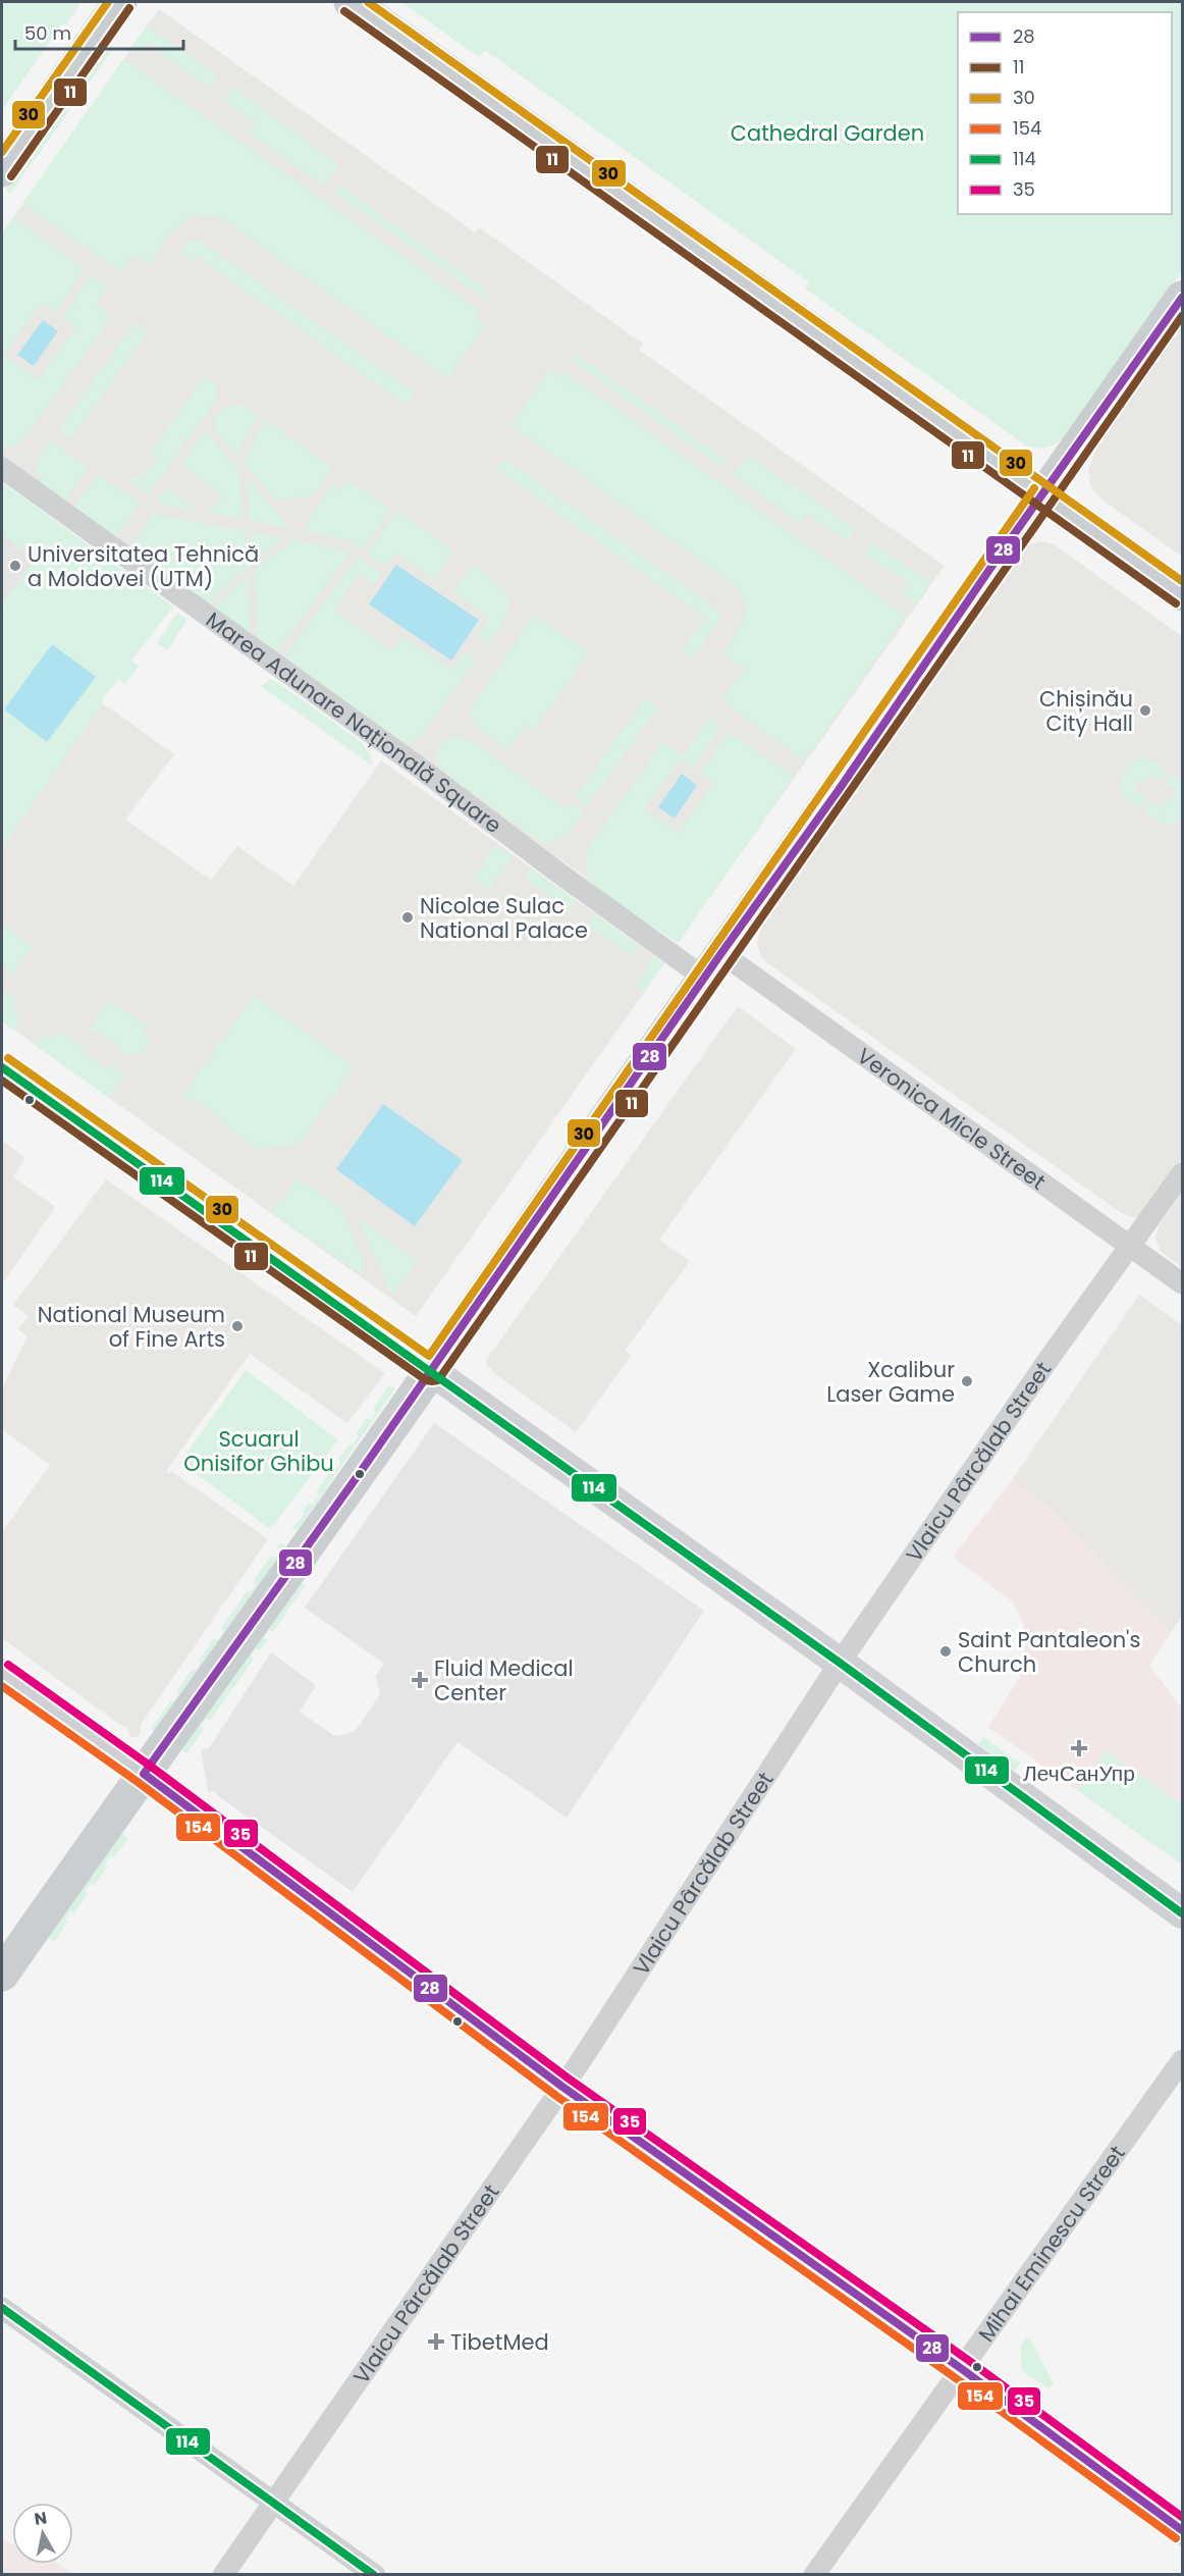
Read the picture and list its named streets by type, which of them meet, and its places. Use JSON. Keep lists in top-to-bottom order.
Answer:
{
  "streets": {
    "street": [
      "Marea Adunare Națională Square",
      "Veronica Micle Street",
      "Vlaicu Pârcălab Street",
      "Mihai Eminescu Street"
    ]
  },
  "crossings": [
    ["Marea Adunare Națională Square", "Veronica Micle Street"],
    ["Veronica Micle Street", "Vlaicu Pârcălab Street"]
  ],
  "parks": ["Cathedral Garden", "Scuarul Onisifor Ghibu"],
  "places": {
    "other": [
      "Universitatea Tehnică a Moldovei (UTM)",
      "Chișinău City Hall",
      "Nicolae Sulac National Palace",
      "National Museum of Fine Arts",
      "Xcalibur Laser Game",
      "Saint Pantaleon's Church"
    ],
    "health": ["Fluid Medical Center", "ЛечСанУпр", "TibetMed"]
  },
  "lines": [
    "transit line 30",
    "transit line 11",
    "transit line 28",
    "transit line 114",
    "transit line 35",
    "transit line 154"
  ],
  "legend": [
    "28",
    "11",
    "30",
    "154",
    "114",
    "35"
  ],
  "scale_bar": "50 m",
  "north": "top"
}
